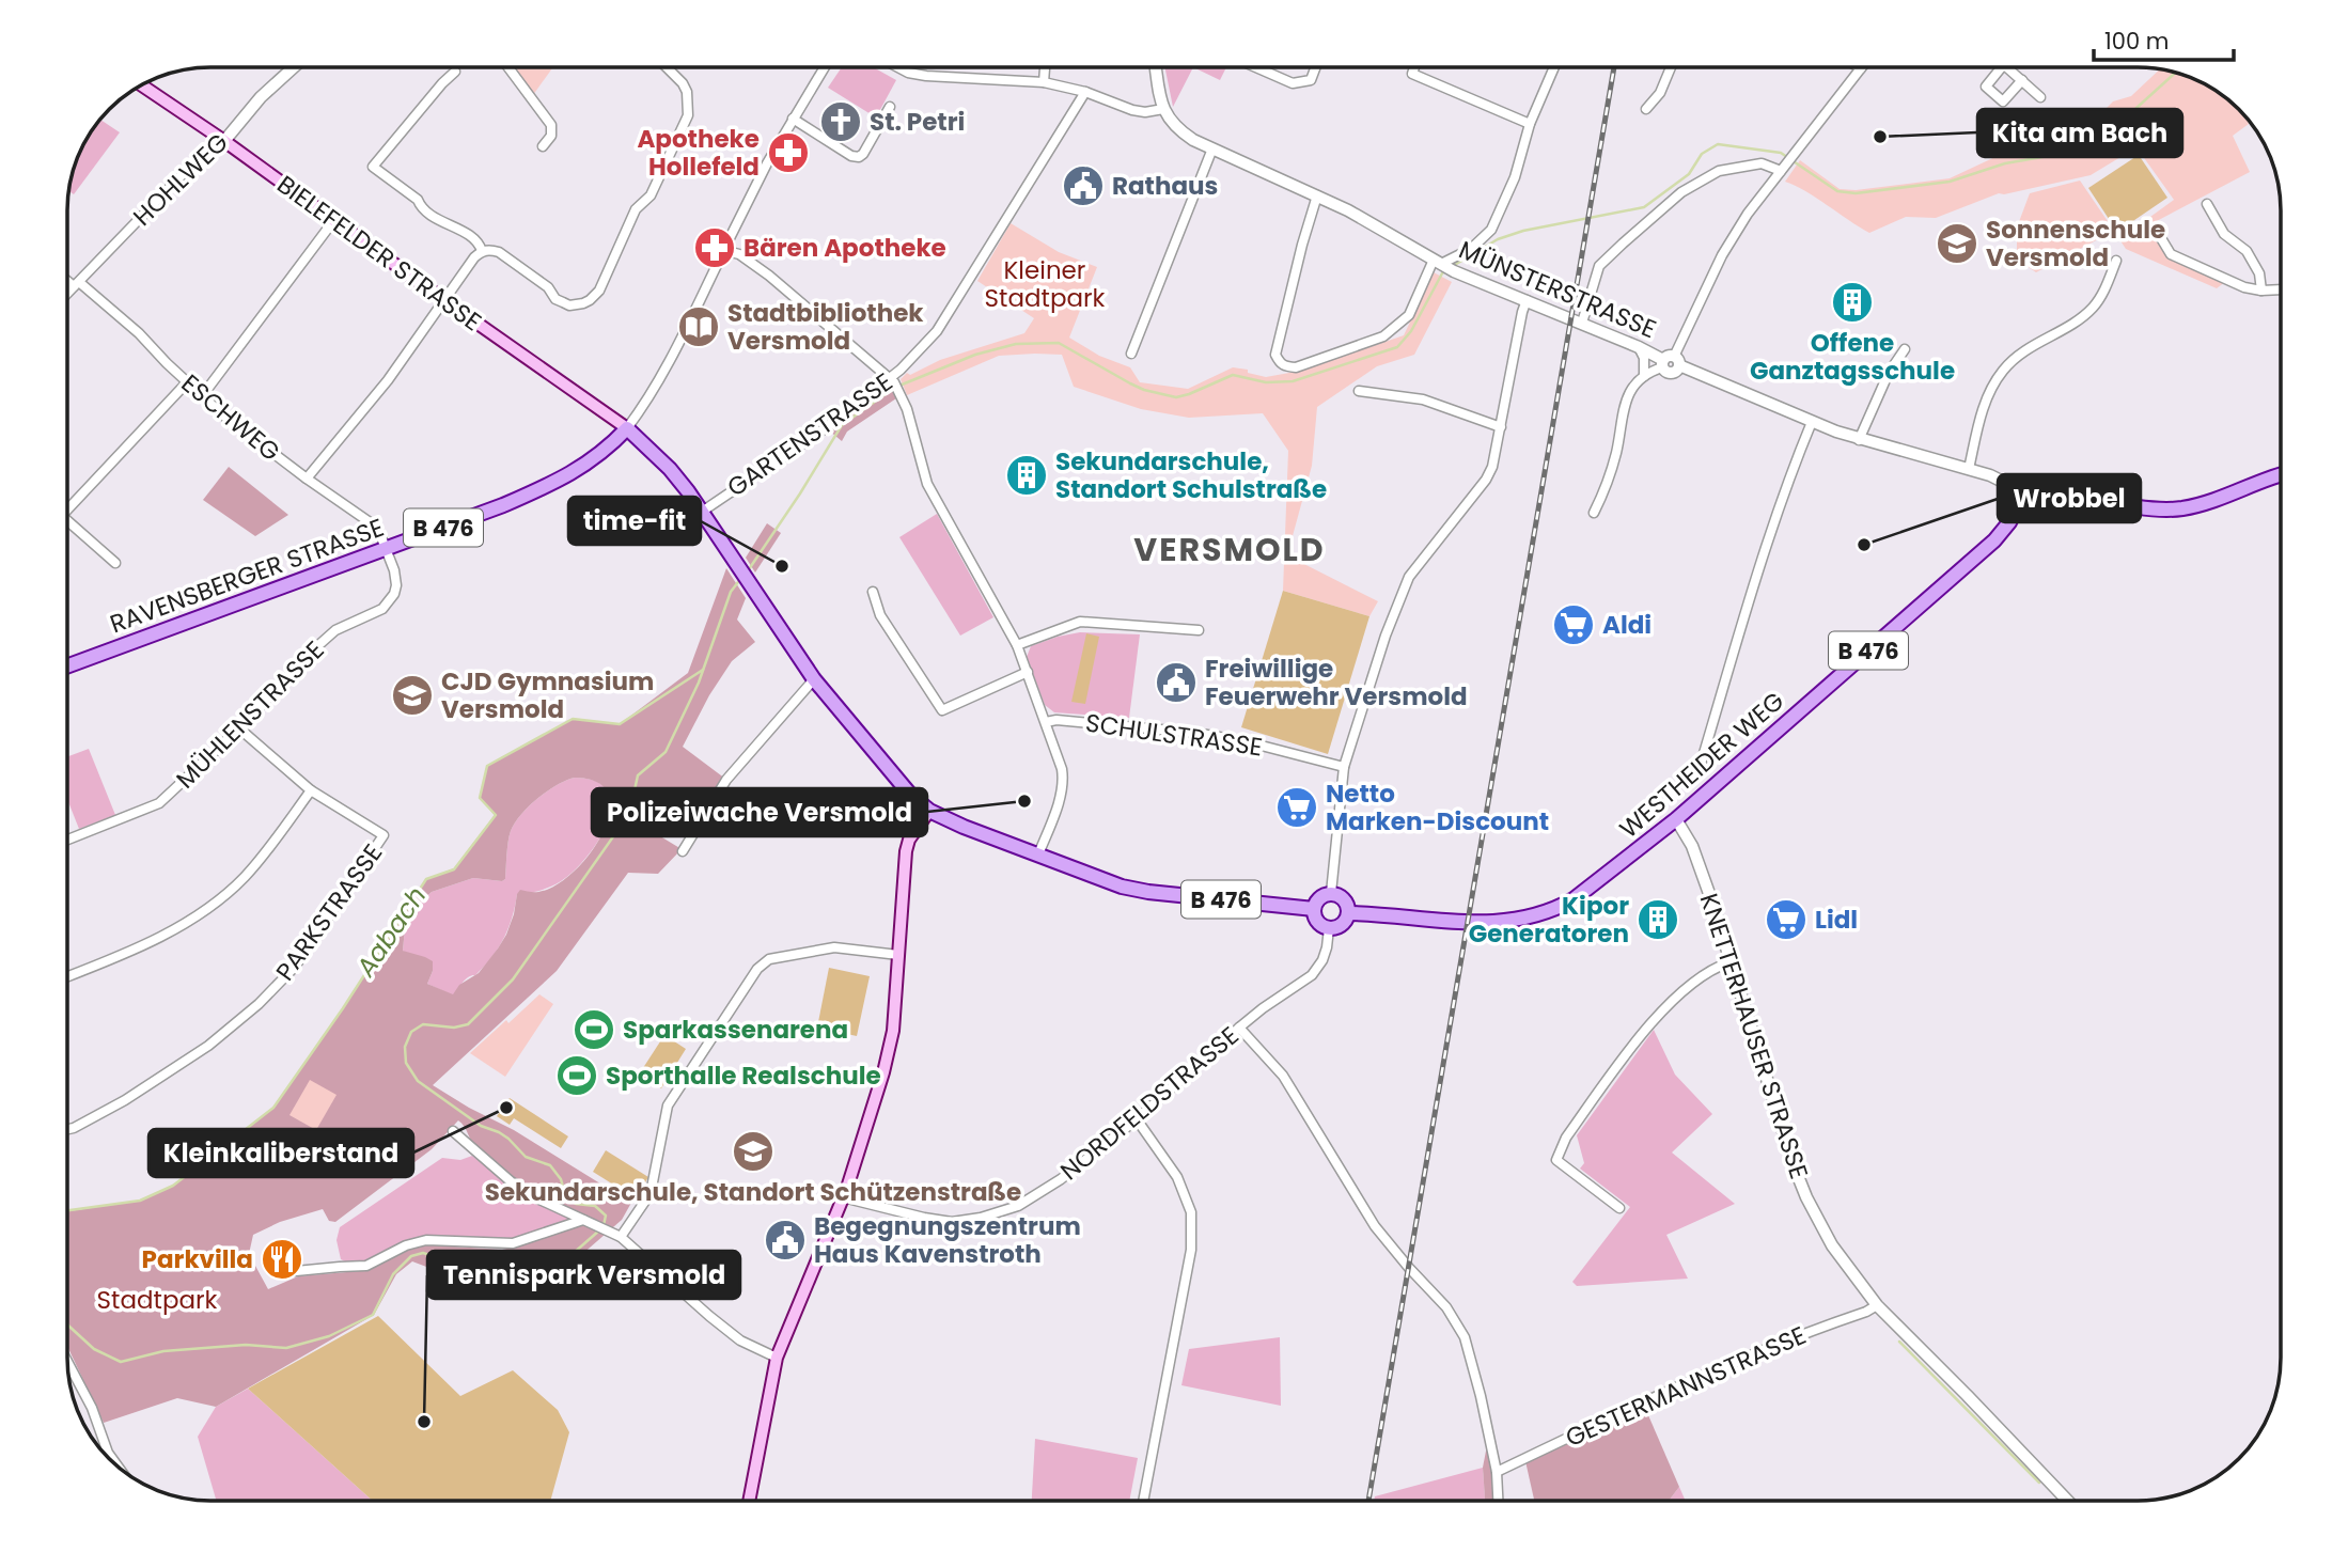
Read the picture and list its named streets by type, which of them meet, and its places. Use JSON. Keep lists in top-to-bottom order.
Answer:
{
  "streets": {
    "main road": [
      "BIELEFELDER STRASSE",
      "B 476",
      "RAVENSBERGER STRASSE",
      "WESTHEIDER WEG"
    ],
    "street": [
      "HOHLWEG",
      "MÜNSTERSTRASSE",
      "ESCHWEG",
      "GARTENSTRASSE",
      "MÜHLENSTRASSE",
      "SCHULSTRASSE",
      "PARKSTRASSE",
      "KNETTERHAUSER STRASSE",
      "NORDFELDSTRASSE",
      "GESTERMANNSTRASSE"
    ]
  },
  "crossings": [
    ["HOHLWEG", "BIELEFELDER STRASSE"],
    ["HOHLWEG", "ESCHWEG"],
    ["BIELEFELDER STRASSE", "B 476"],
    ["BIELEFELDER STRASSE", "RAVENSBERGER STRASSE"],
    ["ESCHWEG", "RAVENSBERGER STRASSE"],
    ["ESCHWEG", "MÜHLENSTRASSE"],
    ["GARTENSTRASSE", "B 476"],
    ["B 476", "RAVENSBERGER STRASSE"],
    ["B 476", "WESTHEIDER WEG"],
    ["B 476", "NORDFELDSTRASSE"],
    ["RAVENSBERGER STRASSE", "MÜHLENSTRASSE"],
    ["WESTHEIDER WEG", "KNETTERHAUSER STRASSE"],
    ["WESTHEIDER WEG", "NORDFELDSTRASSE"],
    ["KNETTERHAUSER STRASSE", "GESTERMANNSTRASSE"]
  ],
  "districts": ["VERSMOLD"],
  "water": ["Aabach"],
  "parks": ["Kleiner Stadtpark", "Stadtpark"],
  "places": {
    "church": ["St. Petri"],
    "other": [
      "Kita am Bach",
      "Wrobbel",
      "time-fit",
      "Polizeiwache Versmold",
      "Kleinkaliberstand",
      "Tennispark Versmold"
    ],
    "pharmacy": ["Apotheke Hollefeld", "Bären Apotheke"],
    "public building": ["Rathaus", "Freiwillige Feuerwehr Versmold", "Begegnungszentrum Haus Kavenstroth"],
    "school or university": ["Sonnenschule Versmold", "CJD Gymnasium Versmold", "Sekundarschule, Standort Schützenstraße"],
    "building": ["Offene Ganztagsschule", "Sekundarschule, Standort Schulstraße", "Kipor Generatoren"],
    "library": ["Stadtbibliothek Versmold"],
    "supermarket": ["Aldi", "Netto Marken-Discount", "Lidl"],
    "sports": ["Sparkassenarena", "Sporthalle Realschule"],
    "restaurant": ["Parkvilla"]
  },
  "scale_bar": "100 m"
}
